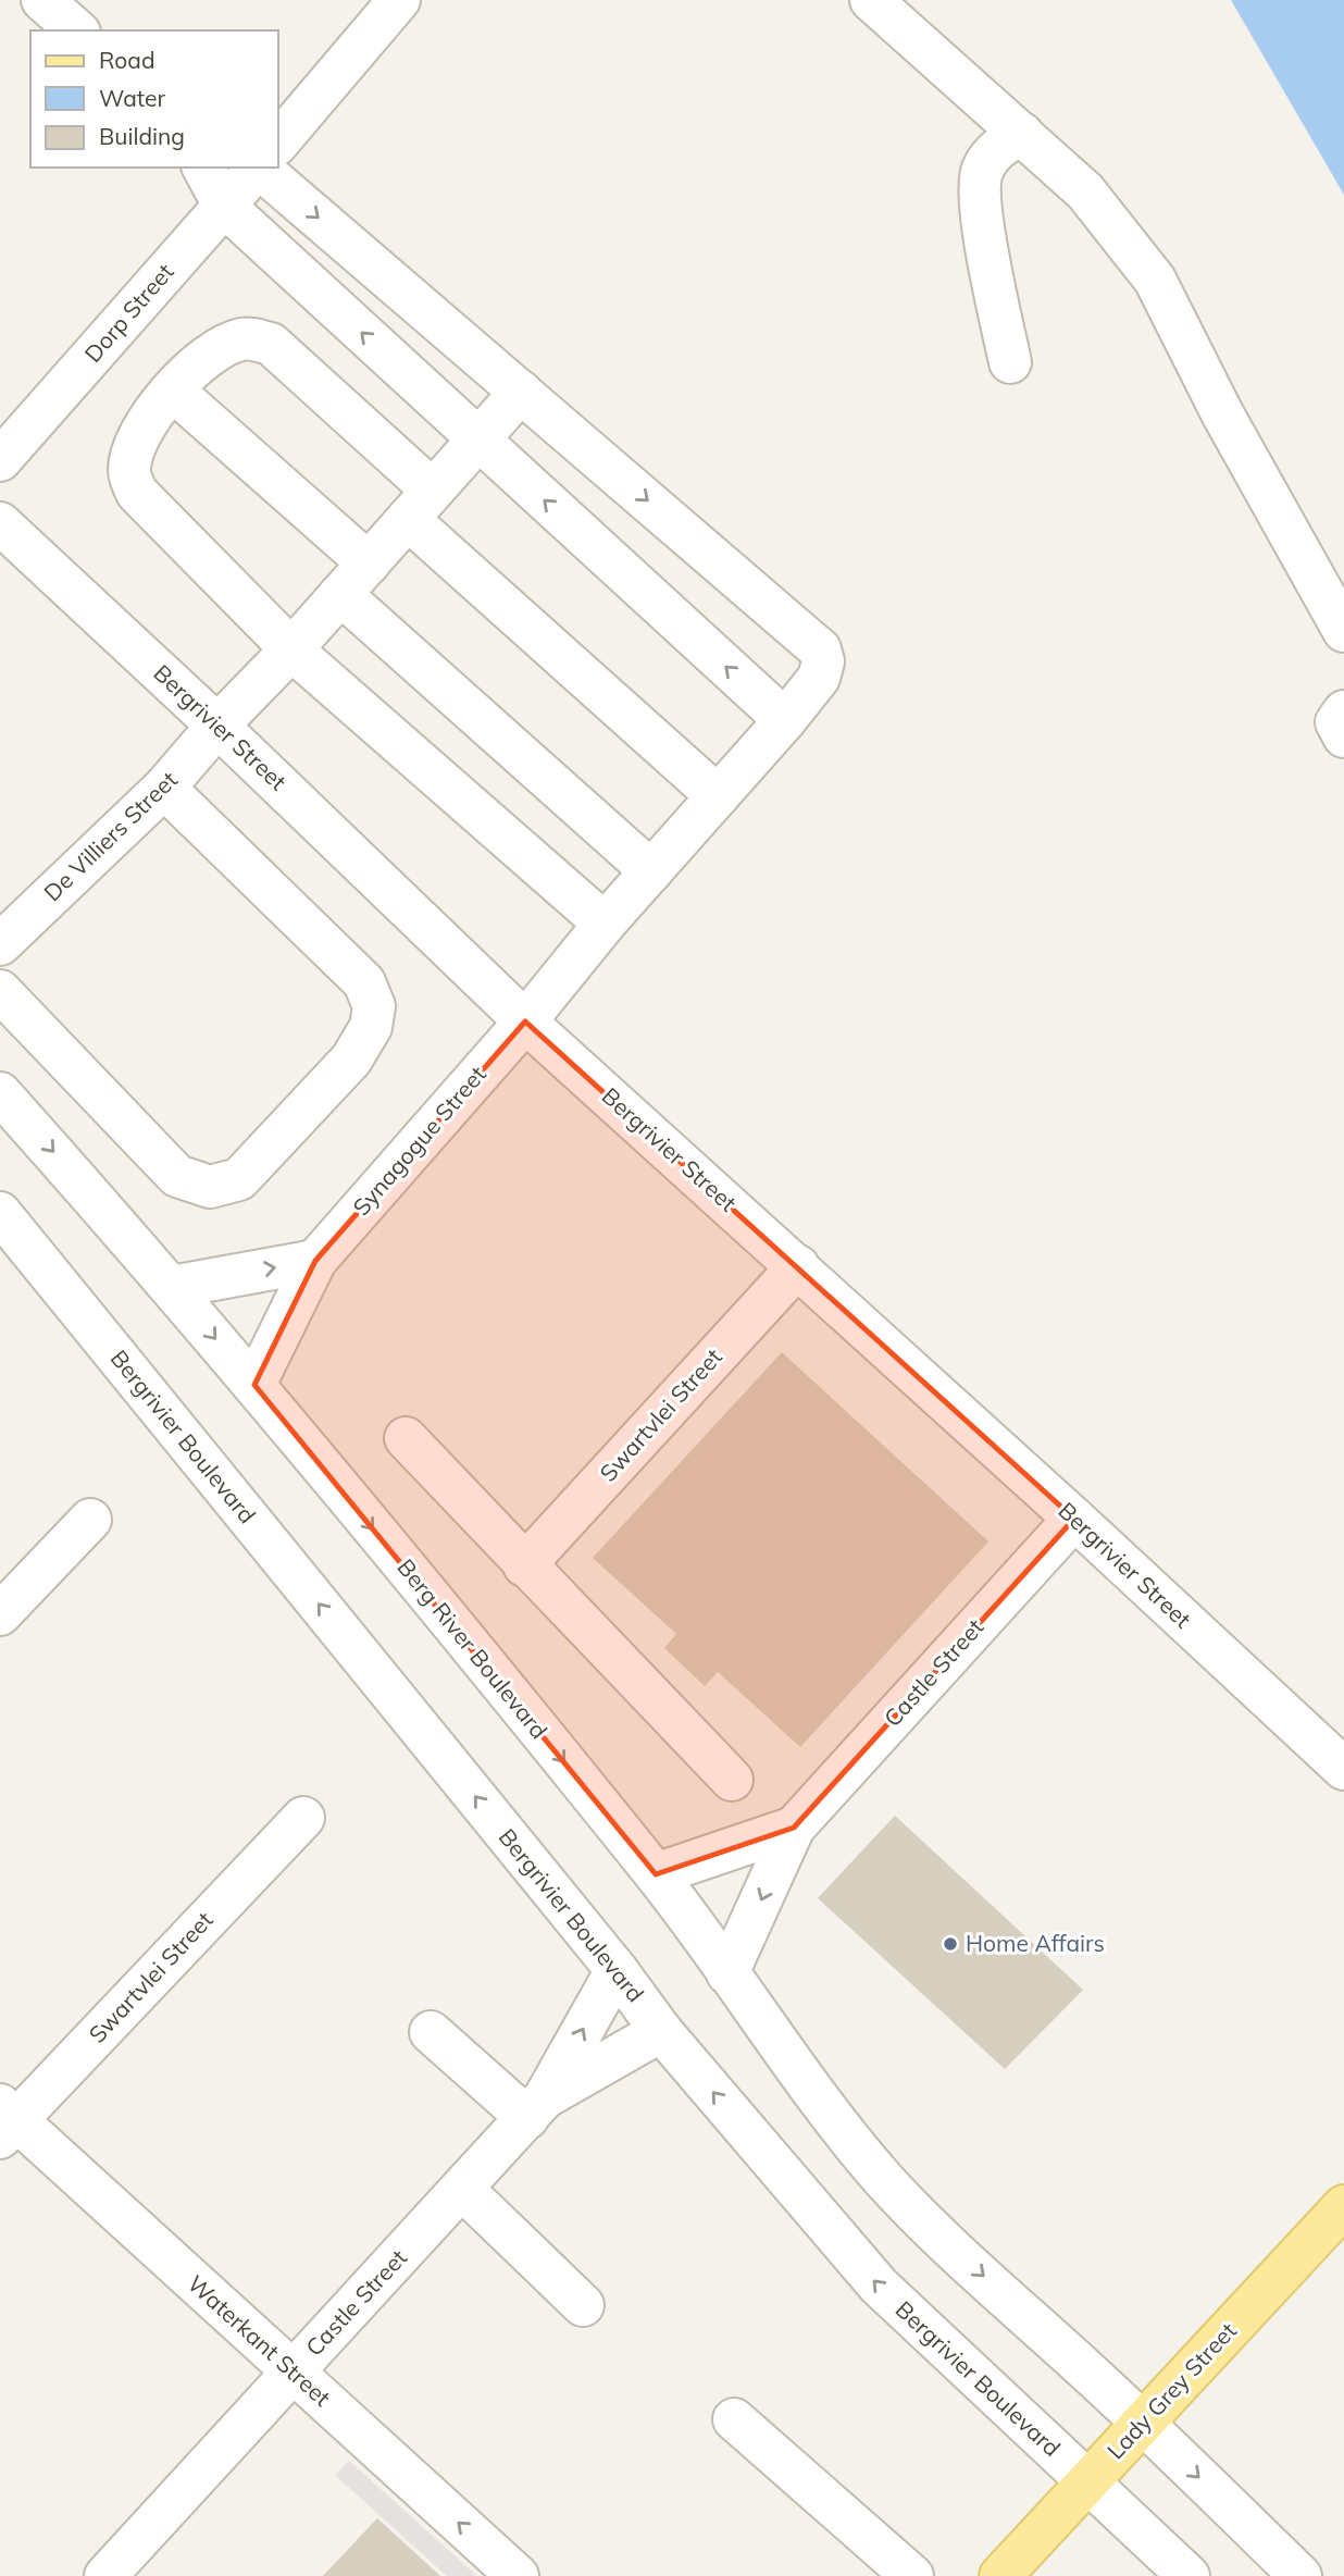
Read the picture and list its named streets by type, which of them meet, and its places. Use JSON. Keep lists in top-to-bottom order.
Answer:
{
  "streets": {
    "main road": ["Lady Grey Street"],
    "street": [
      "Dorp Street",
      "Bergrivier Street",
      "De Villiers Street",
      "Synagogue Street",
      "Swartvlei Street",
      "Bergrivier Boulevard",
      "Berg River Boulevard",
      "Castle Street",
      "Waterkant Street"
    ]
  },
  "crossings": [
    ["Bergrivier Street", "De Villiers Street"],
    ["Bergrivier Street", "Synagogue Street"],
    ["Bergrivier Street", "Swartvlei Street"],
    ["Bergrivier Street", "Castle Street"],
    ["De Villiers Street", "Synagogue Street"],
    ["Synagogue Street", "Berg River Boulevard"],
    ["Swartvlei Street", "Waterkant Street"],
    ["Bergrivier Boulevard", "Castle Street"],
    ["Bergrivier Boulevard", "Lady Grey Street"],
    ["Berg River Boulevard", "Castle Street"],
    ["Berg River Boulevard", "Lady Grey Street"],
    ["Castle Street", "Waterkant Street"]
  ],
  "places": ["Home Affairs"],
  "legend": ["Road", "Water", "Building"]
}
